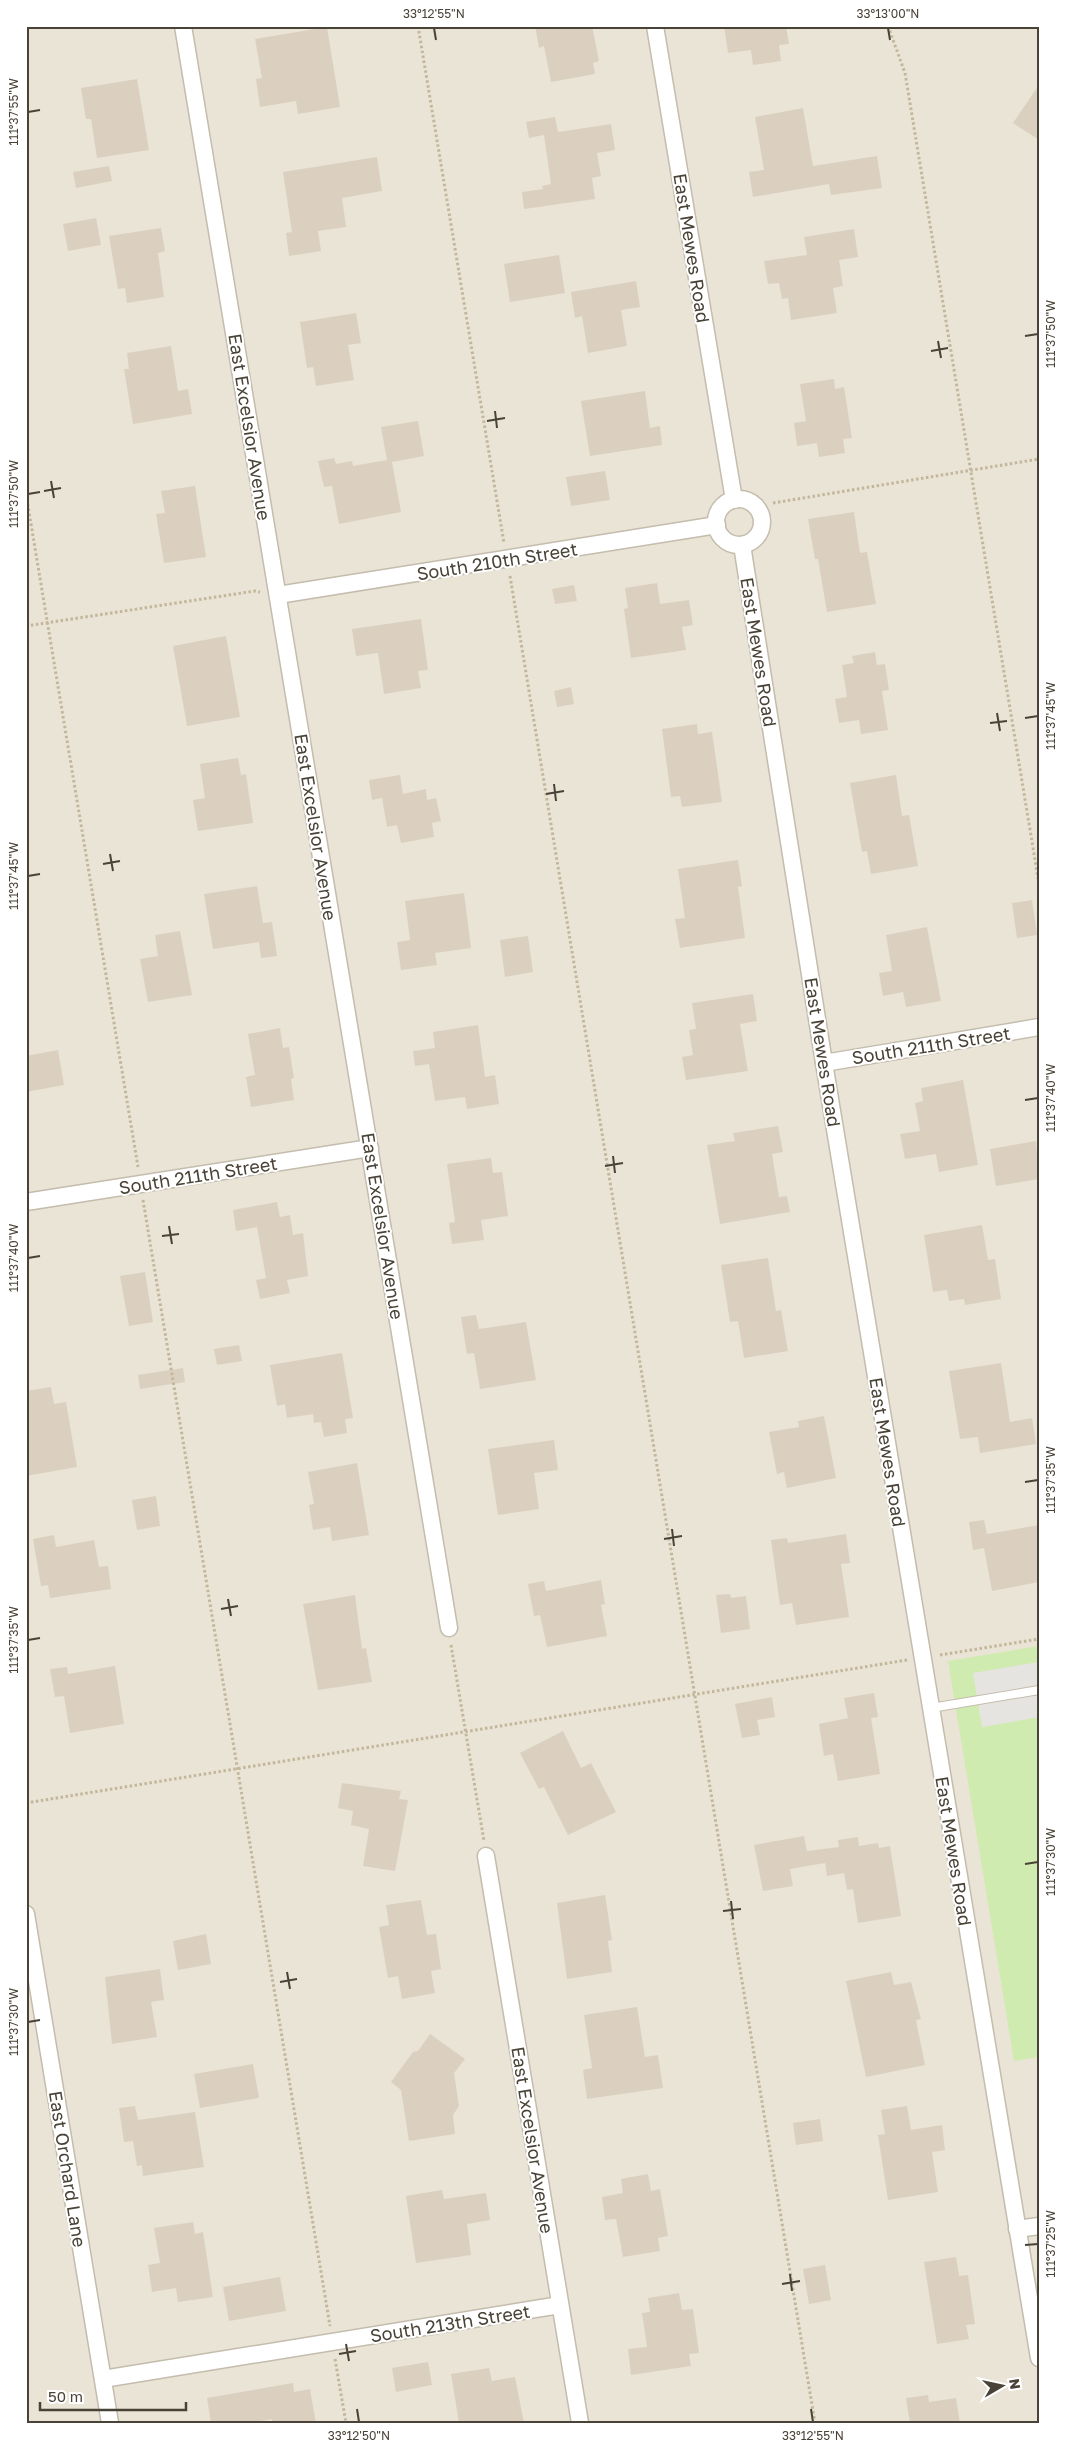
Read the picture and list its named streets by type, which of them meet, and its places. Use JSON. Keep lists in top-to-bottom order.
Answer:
{
  "streets": {
    "street": [
      "East Mewes Road",
      "East Excelsior Avenue",
      "South 210th Street",
      "South 211th Street",
      "East Orchard Lane",
      "South 213th Street"
    ]
  },
  "crossings": [
    ["East Mewes Road", "South 210th Street"],
    ["East Mewes Road", "South 211th Street"],
    ["East Excelsior Avenue", "South 210th Street"],
    ["East Excelsior Avenue", "South 211th Street"],
    ["East Excelsior Avenue", "South 213th Street"],
    ["East Orchard Lane", "South 213th Street"]
  ],
  "scale_bar": "50 m",
  "north": "right",
  "coordinates": [
    "33°12'55\"N",
    "33°13'00\"N",
    "111°37'55\"W",
    "111°37'50\"W",
    "111°37'45\"W",
    "111°37'40\"W",
    "111°37'35\"W",
    "111°37'30\"W",
    "111°37'25\"W",
    "33°12'50\"N"
  ]
}
